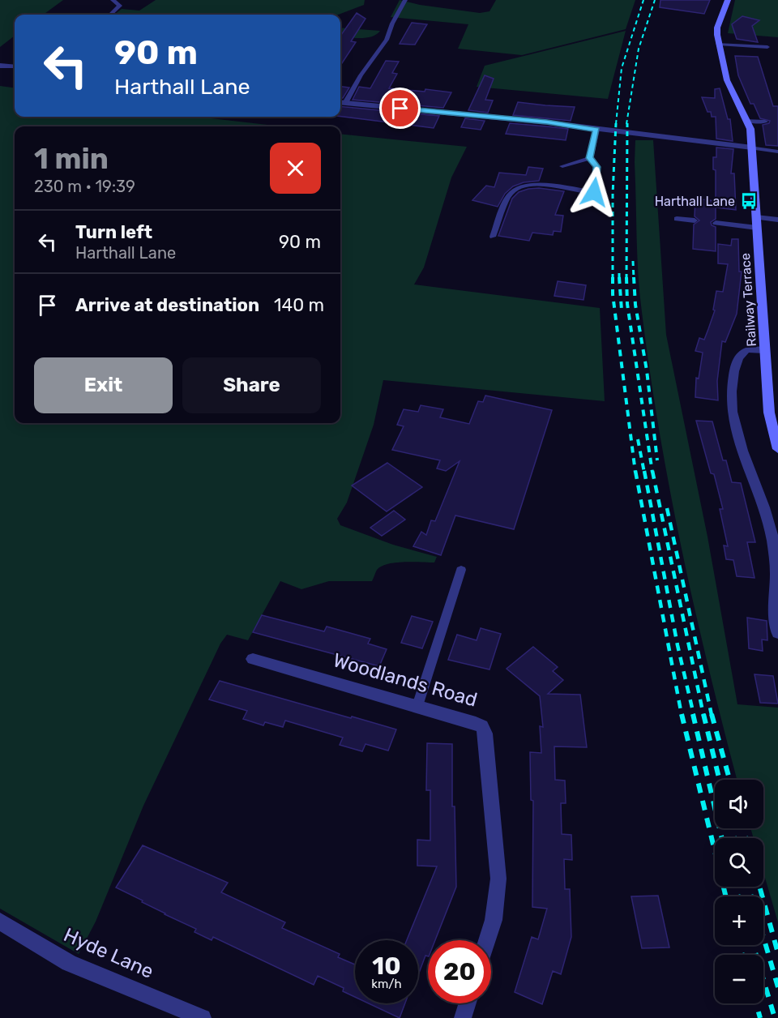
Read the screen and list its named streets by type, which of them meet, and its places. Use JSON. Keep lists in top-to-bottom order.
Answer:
{
  "streets": {
    "street": ["Railway Terrace", "Woodlands Road", "Hyde Lane"]
  },
  "places": {
    "bus stop": ["Harthall Lane"]
  },
  "page": {
    "turn": ["90 m", "Harthall Lane"],
    "heading": ["1 min", "230 m · 19:39"],
    "list": [
      {
        "name": "Turn left",
        "note": "Harthall Lane",
        "value": "90 m"
      },
      {
        "name": "Arrive at destination",
        "value": "140 m"
      }
    ],
    "buttons": ["Exit", "Share"],
    "map_buttons": ["+", "−"],
    "speed": "10 km/h",
    "limit": "20"
  }
}
